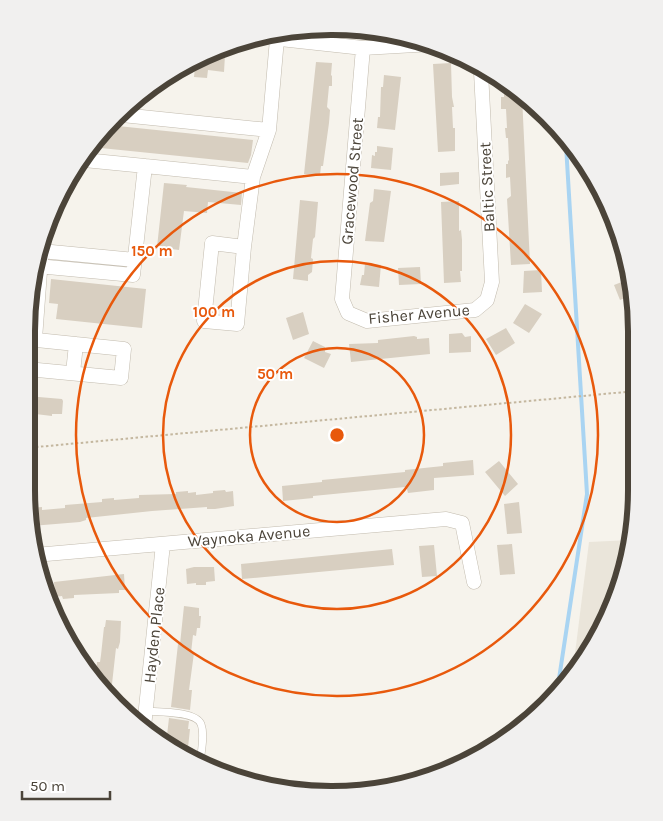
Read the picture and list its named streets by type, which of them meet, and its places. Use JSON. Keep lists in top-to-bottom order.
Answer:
{
  "streets": {
    "street": [
      "Gracewood Street",
      "Baltic Street",
      "Fisher Avenue",
      "Waynoka Avenue",
      "Hayden Place"
    ]
  },
  "crossings": [
    ["Gracewood Street", "Fisher Avenue"],
    ["Baltic Street", "Fisher Avenue"],
    ["Waynoka Avenue", "Hayden Place"]
  ],
  "scale_bar": "50 m",
  "rings": ["150 m", "100 m", "50 m"]
}
